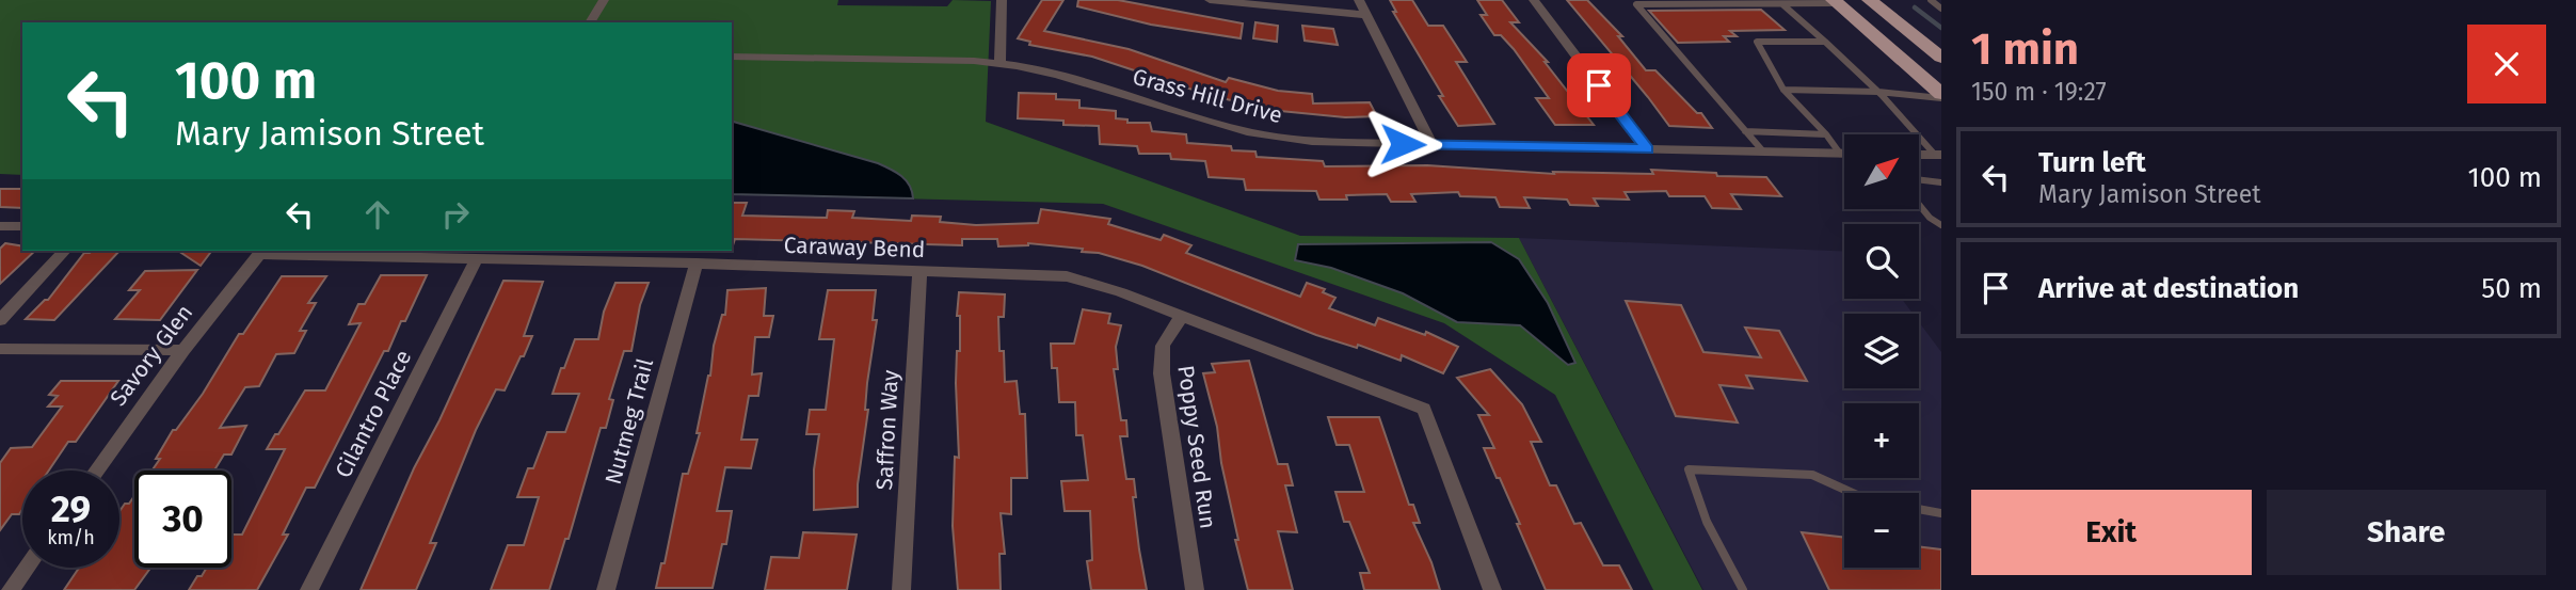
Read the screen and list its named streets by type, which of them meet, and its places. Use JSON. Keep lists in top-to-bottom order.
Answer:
{
  "streets": {
    "street": [
      "Grass Hill Drive",
      "Caraway Bend",
      "Savory Glen",
      "Cilantro Place",
      "Nutmeg Trail",
      "Saffron Way",
      "Poppy Seed Run"
    ]
  },
  "crossings": [
    ["Caraway Bend", "Savory Glen"],
    ["Caraway Bend", "Cilantro Place"],
    ["Caraway Bend", "Nutmeg Trail"],
    ["Caraway Bend", "Saffron Way"],
    ["Caraway Bend", "Poppy Seed Run"]
  ],
  "north": "top right",
  "page": {
    "heading": ["1 min", "150 m · 19:27"],
    "turn": ["100 m", "Mary Jamison Street"],
    "list": [
      {
        "name": "Turn left",
        "note": "Mary Jamison Street",
        "value": "100 m"
      },
      {
        "name": "Arrive at destination",
        "value": "50 m"
      }
    ],
    "map_buttons": ["+", "−"],
    "speed": "29 km/h",
    "limit": "30",
    "buttons": ["Exit", "Share"]
  }
}
